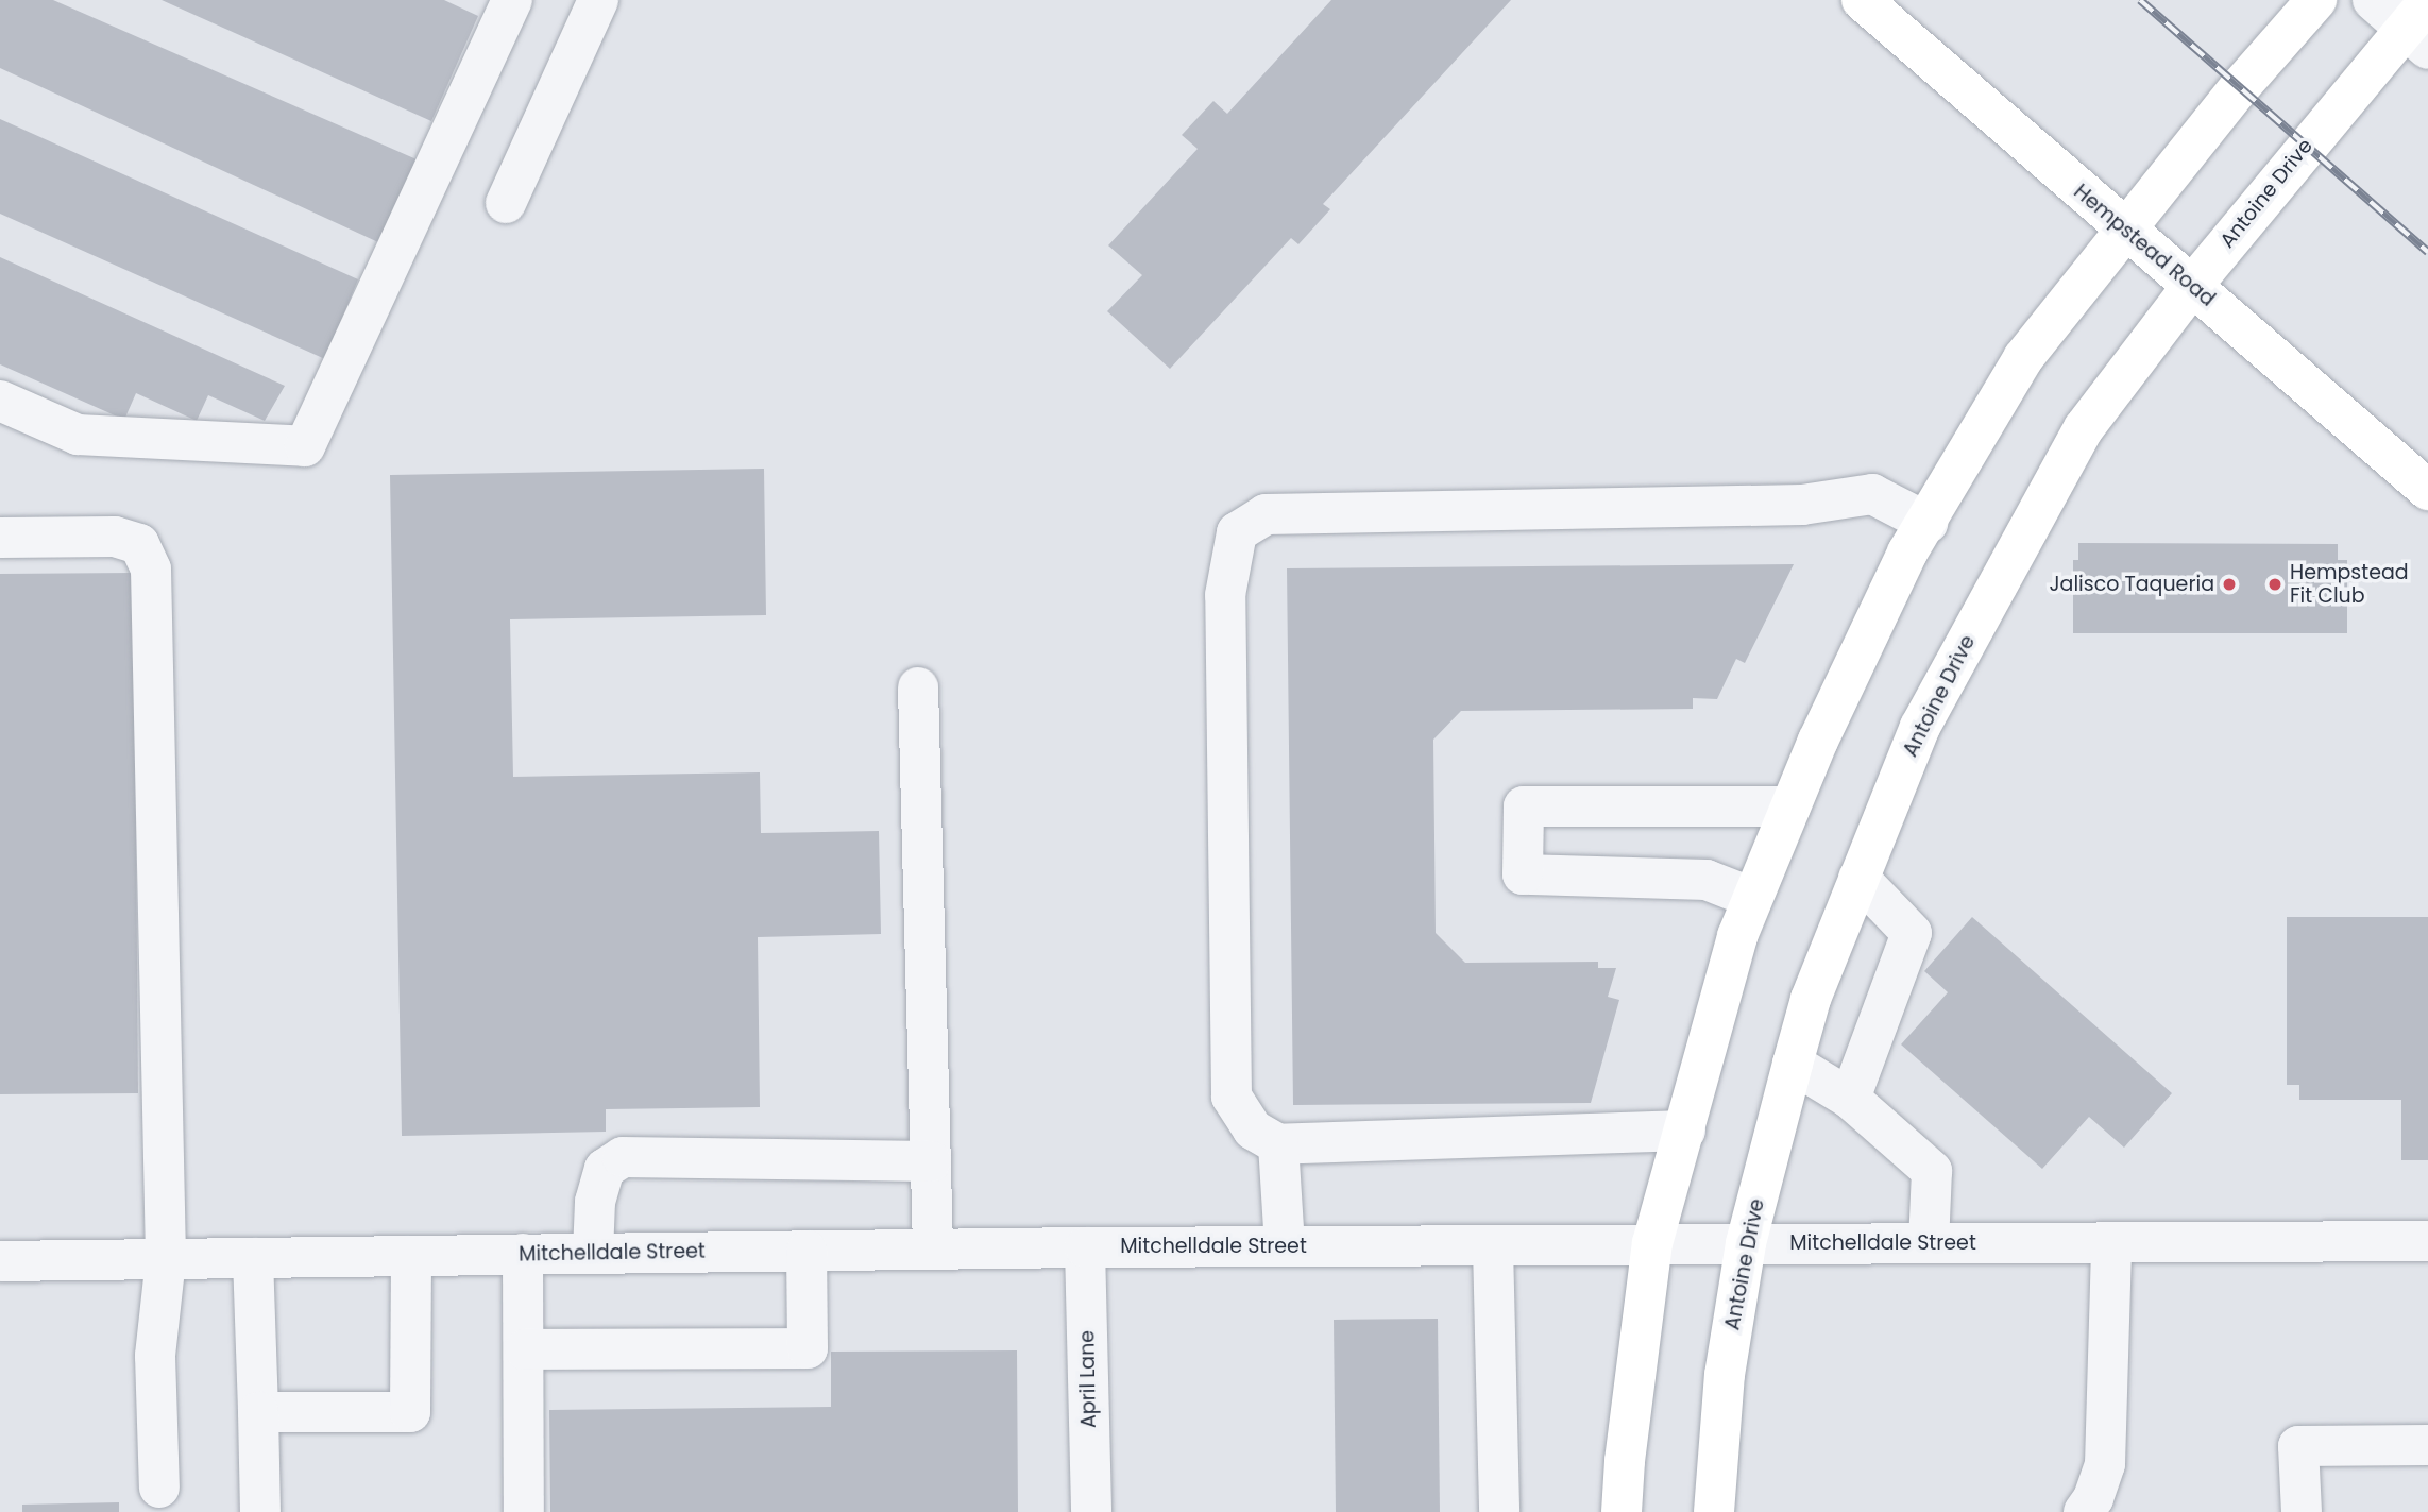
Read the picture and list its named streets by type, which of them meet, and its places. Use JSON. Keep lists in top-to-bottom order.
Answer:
{
  "streets": {
    "main road": ["Antoine Drive", "Hempstead Road"],
    "street": ["Mitchelldale Street", "April Lane"]
  },
  "crossings": [
    ["Antoine Drive", "Hempstead Road"],
    ["Antoine Drive", "Mitchelldale Street"],
    ["Mitchelldale Street", "April Lane"]
  ],
  "places": ["Jalisco Taqueria", "Hempstead Fit Club"]
}
